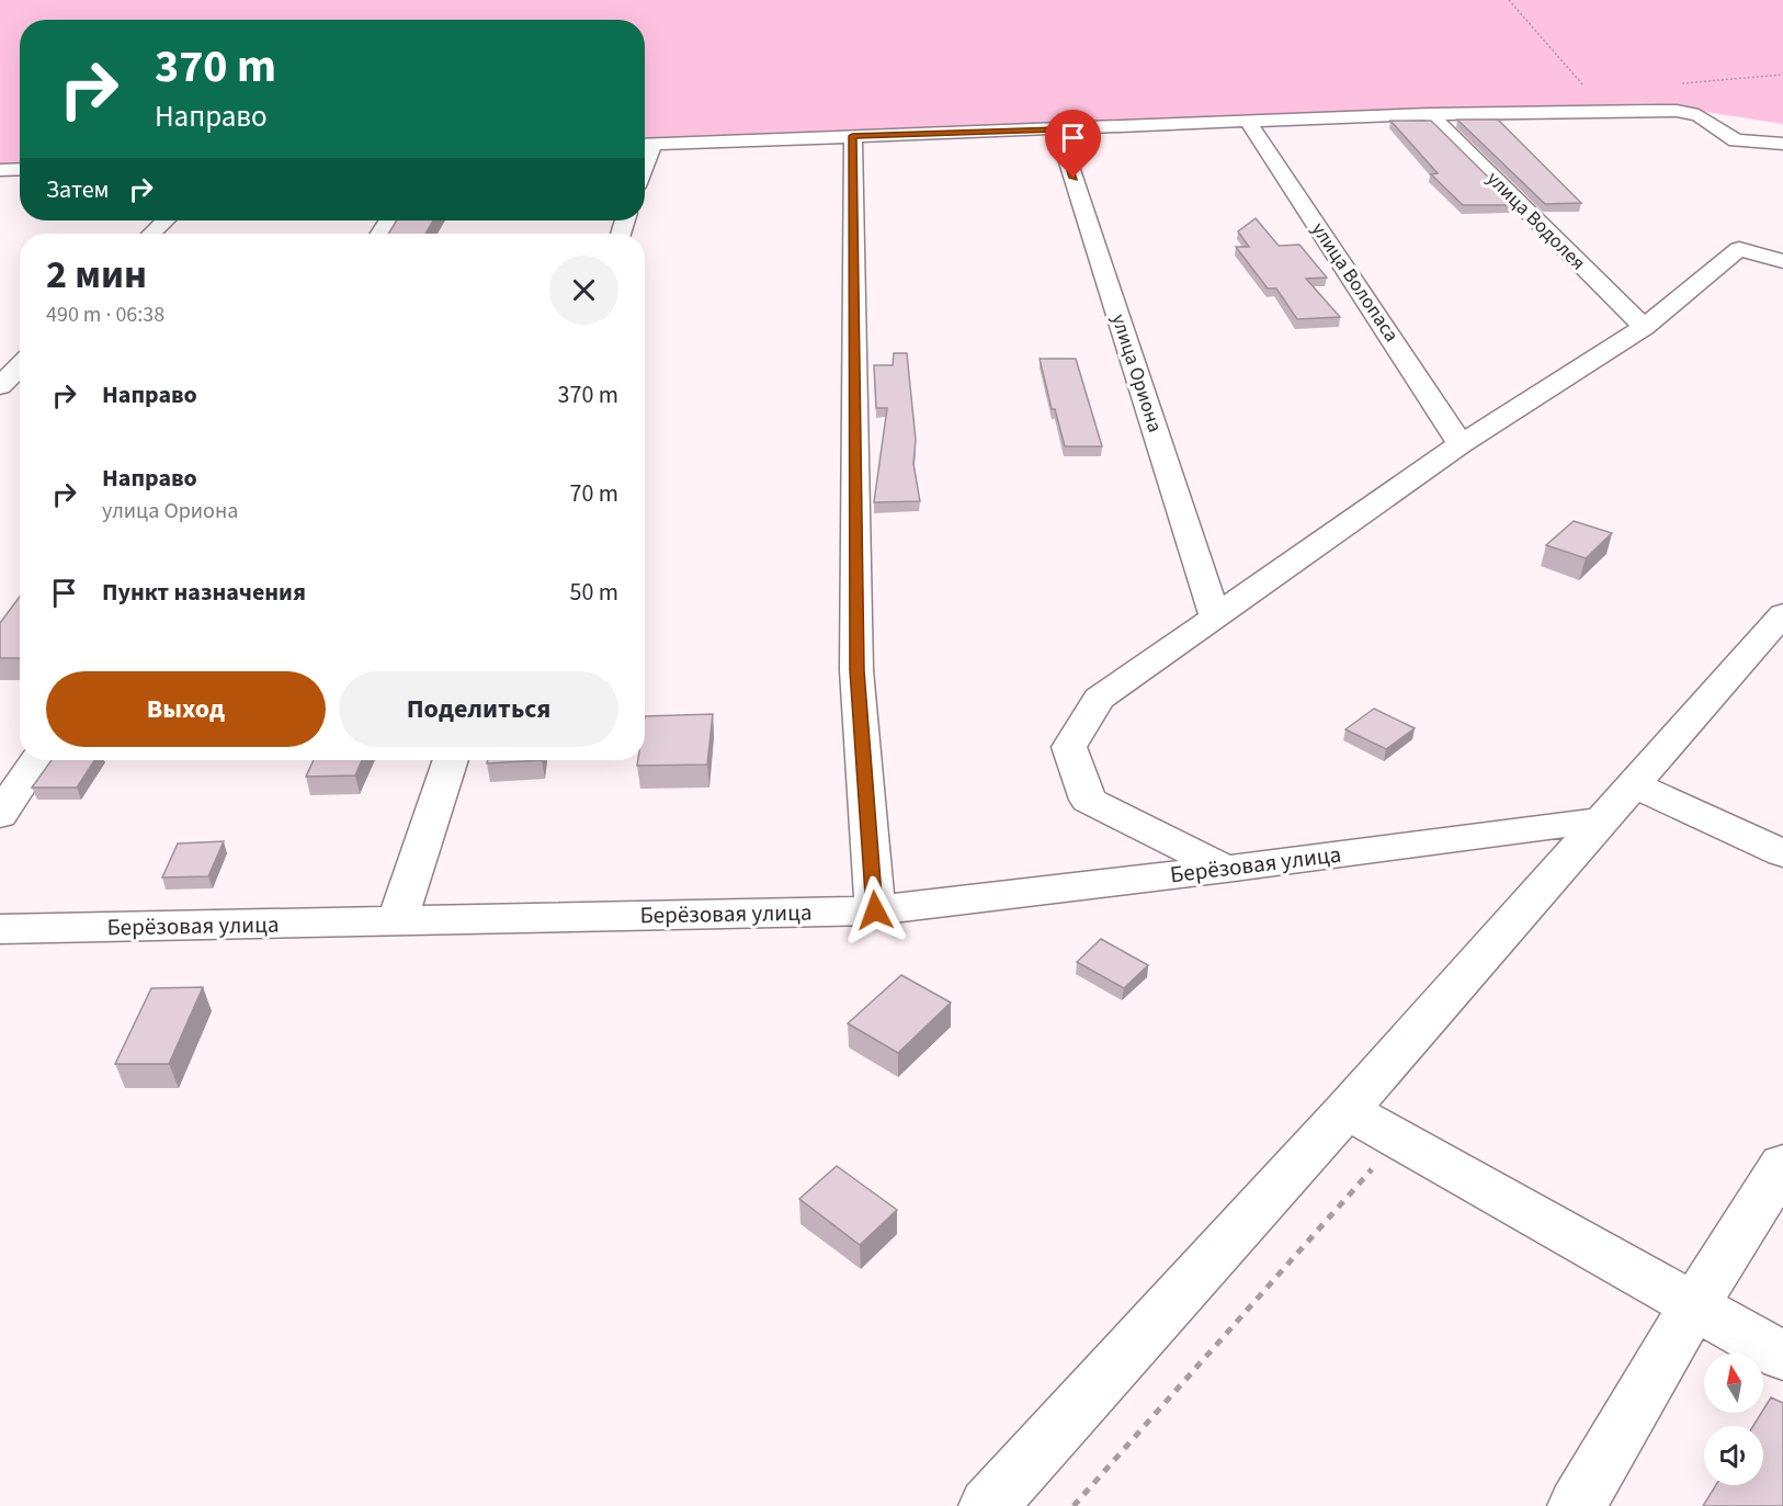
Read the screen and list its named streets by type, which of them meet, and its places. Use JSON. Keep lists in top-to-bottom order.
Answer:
{
  "streets": {
    "street": [
      "улица Водолея",
      "улица Волопаса",
      "улица Ориона",
      "Берёзовая улица"
    ]
  },
  "north": "top",
  "page": {
    "turn": ["370 m", "Направо"],
    "then": "Затем",
    "heading": ["2 мин", "490 m · 06:38"],
    "list": [
      {
        "name": "Направо",
        "value": "370 m"
      },
      {
        "name": "Направо",
        "note": "улица Ориона",
        "value": "70 m"
      },
      {
        "name": "Пункт назначения",
        "value": "50 m"
      }
    ],
    "buttons": ["Выход", "Поделиться"]
  }
}
